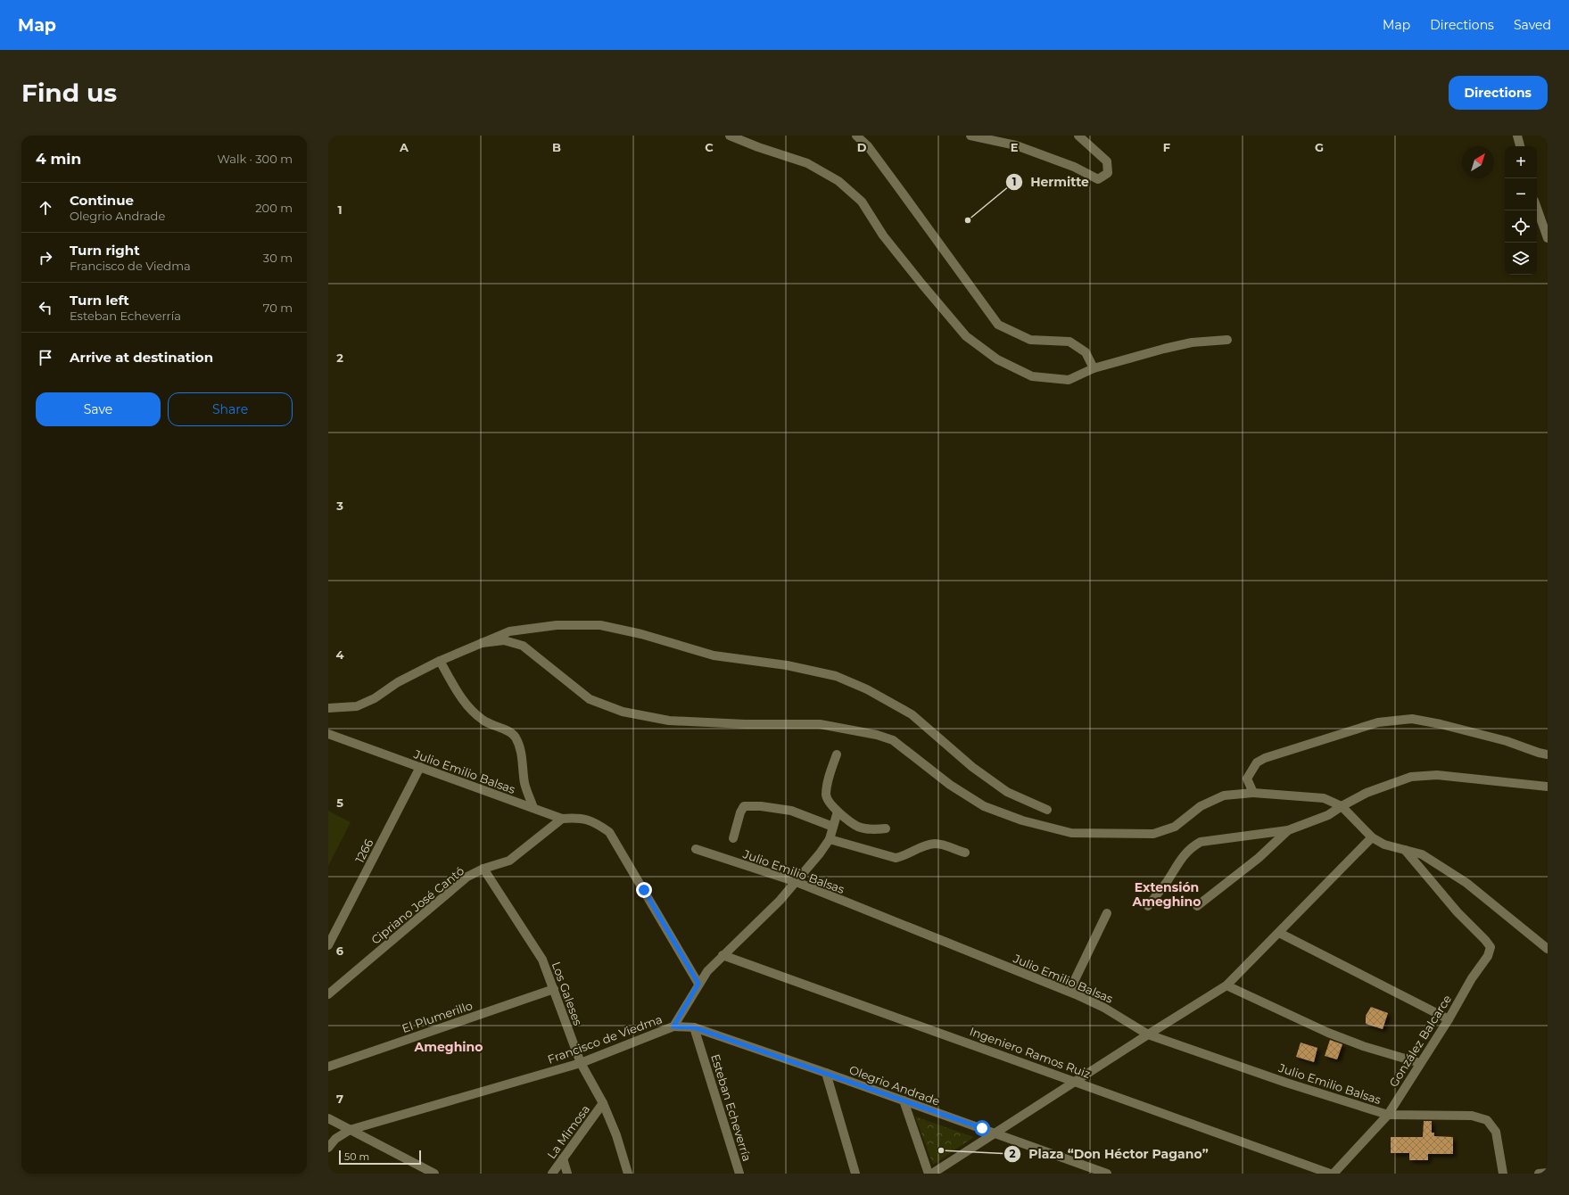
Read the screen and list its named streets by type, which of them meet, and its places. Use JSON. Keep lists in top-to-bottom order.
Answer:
{
  "streets": {
    "street": [
      "Julio Emilio Balsas",
      "1266",
      "Cipriano José Cantó",
      "Los Galeses",
      "El Plumerillo",
      "Francisco de Viedma",
      "González Balcarce",
      "Ingeniero Ramos Ruiz",
      "Olegrio Andrade",
      "Esteban Echeverría",
      "La Mimosa"
    ]
  },
  "crossings": [
    ["Julio Emilio Balsas", "1266"],
    ["Julio Emilio Balsas", "Cipriano José Cantó"],
    ["Julio Emilio Balsas", "Francisco de Viedma"],
    ["Julio Emilio Balsas", "González Balcarce"],
    ["Cipriano José Cantó", "Los Galeses"],
    ["Los Galeses", "El Plumerillo"],
    ["Los Galeses", "Francisco de Viedma"],
    ["Los Galeses", "La Mimosa"],
    ["Francisco de Viedma", "Ingeniero Ramos Ruiz"],
    ["Francisco de Viedma", "Olegrio Andrade"],
    ["Olegrio Andrade", "Esteban Echeverría"]
  ],
  "districts": ["Extensión Ameghino", "Ameghino"],
  "places": ["Hermitte", "Plaza “Don Héctor Pagano”"],
  "scale_bar": "50 m",
  "north": "top right",
  "page": {
    "header": "Map",
    "nav": ["Map", "Directions", "Saved"],
    "buttons": [
      "Directions",
      ["Save", "Share"]
    ],
    "title": "Find us",
    "heading": ["4 min", "Walk · 300 m"],
    "map_buttons": ["+", "−"],
    "list": [
      ["Continue", "Olegrio Andrade", "200 m"],
      ["Turn right", "Francisco de Viedma", "30 m"],
      ["Turn left", "Esteban Echeverría", "70 m"],
      "Arrive at destination"
    ],
    "scale": "50 m"
  },
  "grid": {
    "columns": [
      "A",
      "B",
      "C",
      "D",
      "E",
      "F",
      "G"
    ],
    "rows": [
      "1",
      "2",
      "3",
      "4",
      "5",
      "6",
      "7"
    ]
  }
}
